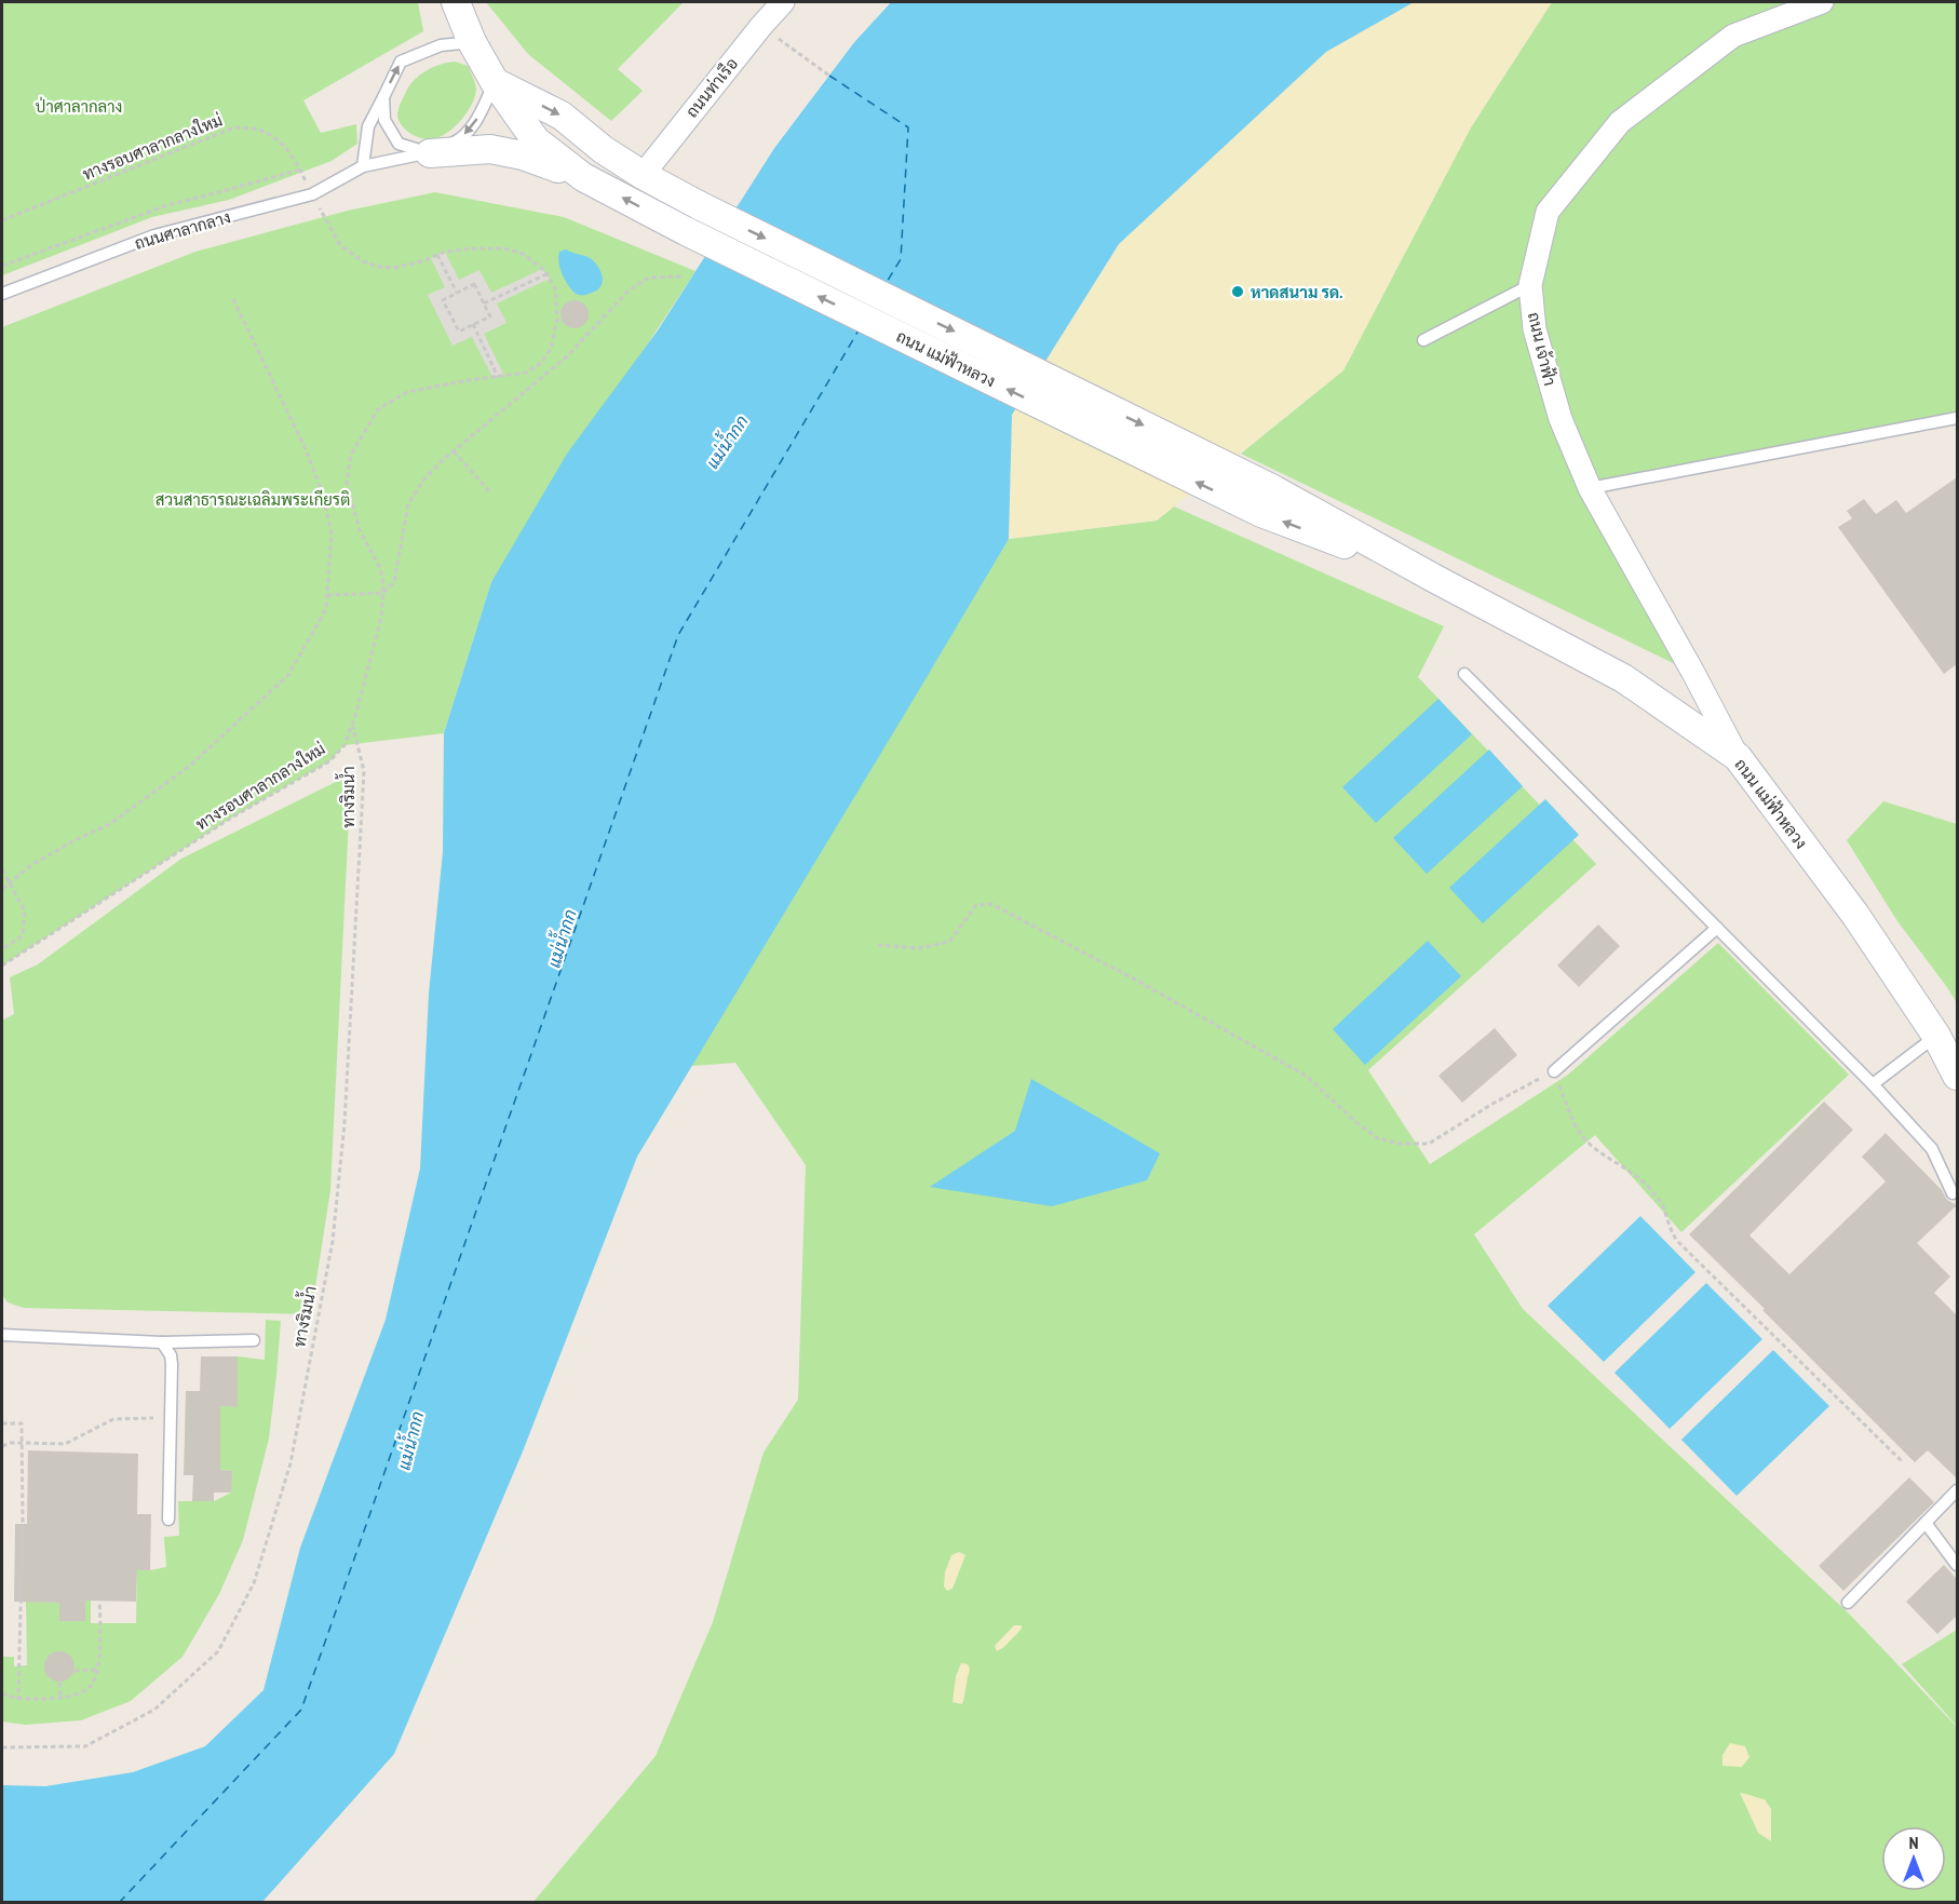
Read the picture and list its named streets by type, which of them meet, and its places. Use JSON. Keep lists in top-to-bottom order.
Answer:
{
  "streets": {
    "street": ["ถนนท่าเรือ", "ถนน เจ้าฟ้า", "ถนน แม่ฟ้าหลวง"],
    "lane": ["ถนนศาลากลาง"],
    "path": ["ทางรอบศาลากลางใหม่", "ทางริมน้ำ"]
  },
  "crossings": [
    ["ถนนท่าเรือ", "ถนน แม่ฟ้าหลวง"],
    ["ทางรอบศาลากลางใหม่", "ทางริมน้ำ"],
    ["ถนนศาลากลาง", "ถนน แม่ฟ้าหลวง"],
    ["ถนน เจ้าฟ้า", "ถนน แม่ฟ้าหลวง"]
  ],
  "water": ["แม่น้ำกก"],
  "parks": ["ป่าศาลากลาง", "สวนสาธารณะเฉลิมพระเกียรติ"],
  "places": ["หาดสนาม รด."],
  "north": "top"
}
